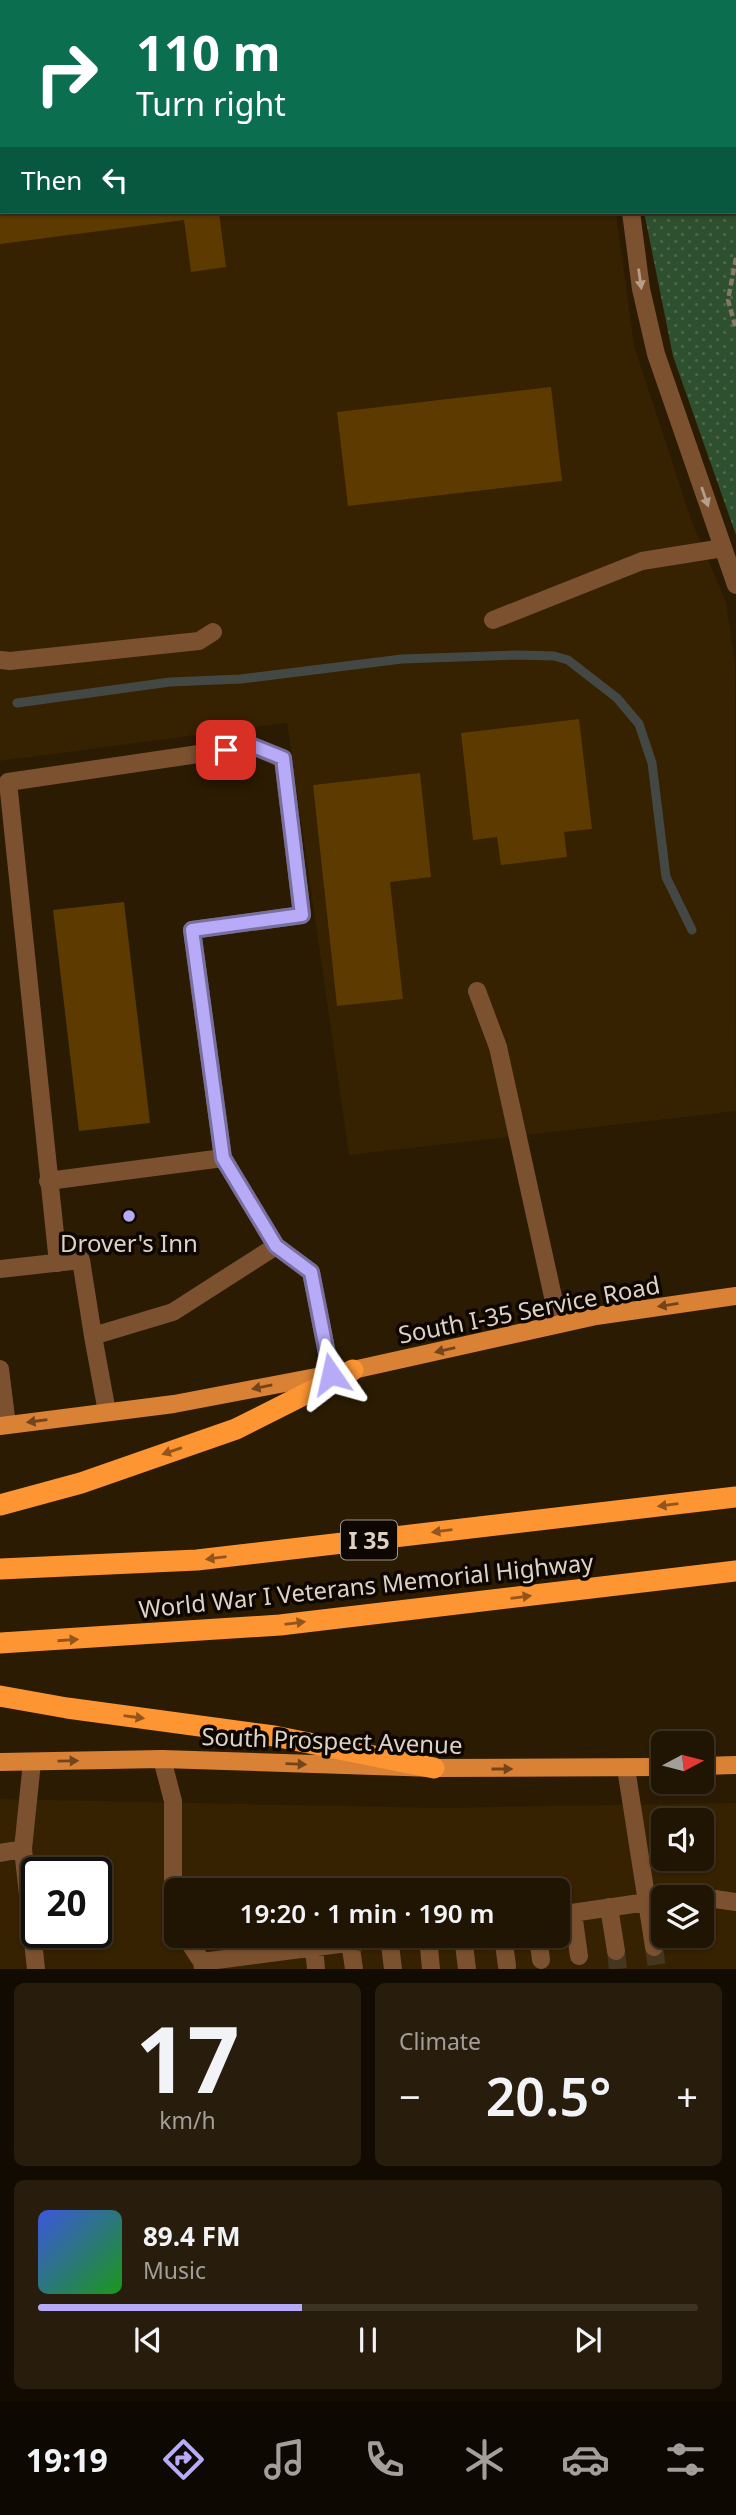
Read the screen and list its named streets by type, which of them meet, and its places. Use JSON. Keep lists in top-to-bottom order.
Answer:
{
  "streets": {
    "highway": ["I 35", "World War I Veterans Memorial Highway"],
    "main road": ["South I-35 Service Road", "South Prospect Avenue"]
  },
  "one_way": ["South I-35 Service Road", "South Prospect Avenue"],
  "places": ["Drover's Inn"],
  "north": "right",
  "page": {
    "turn": ["110 m", "Turn right"],
    "then": "Then",
    "limit": "20",
    "trip": "19:20 · 1 min · 190 m",
    "tile": [
      ["17", "km/h"],
      "Climate"
    ],
    "heat": ["−", "20.5°", "+"],
    "song": ["89.4 FM", "Music"],
    "tabs": "19:19"
  }
}
